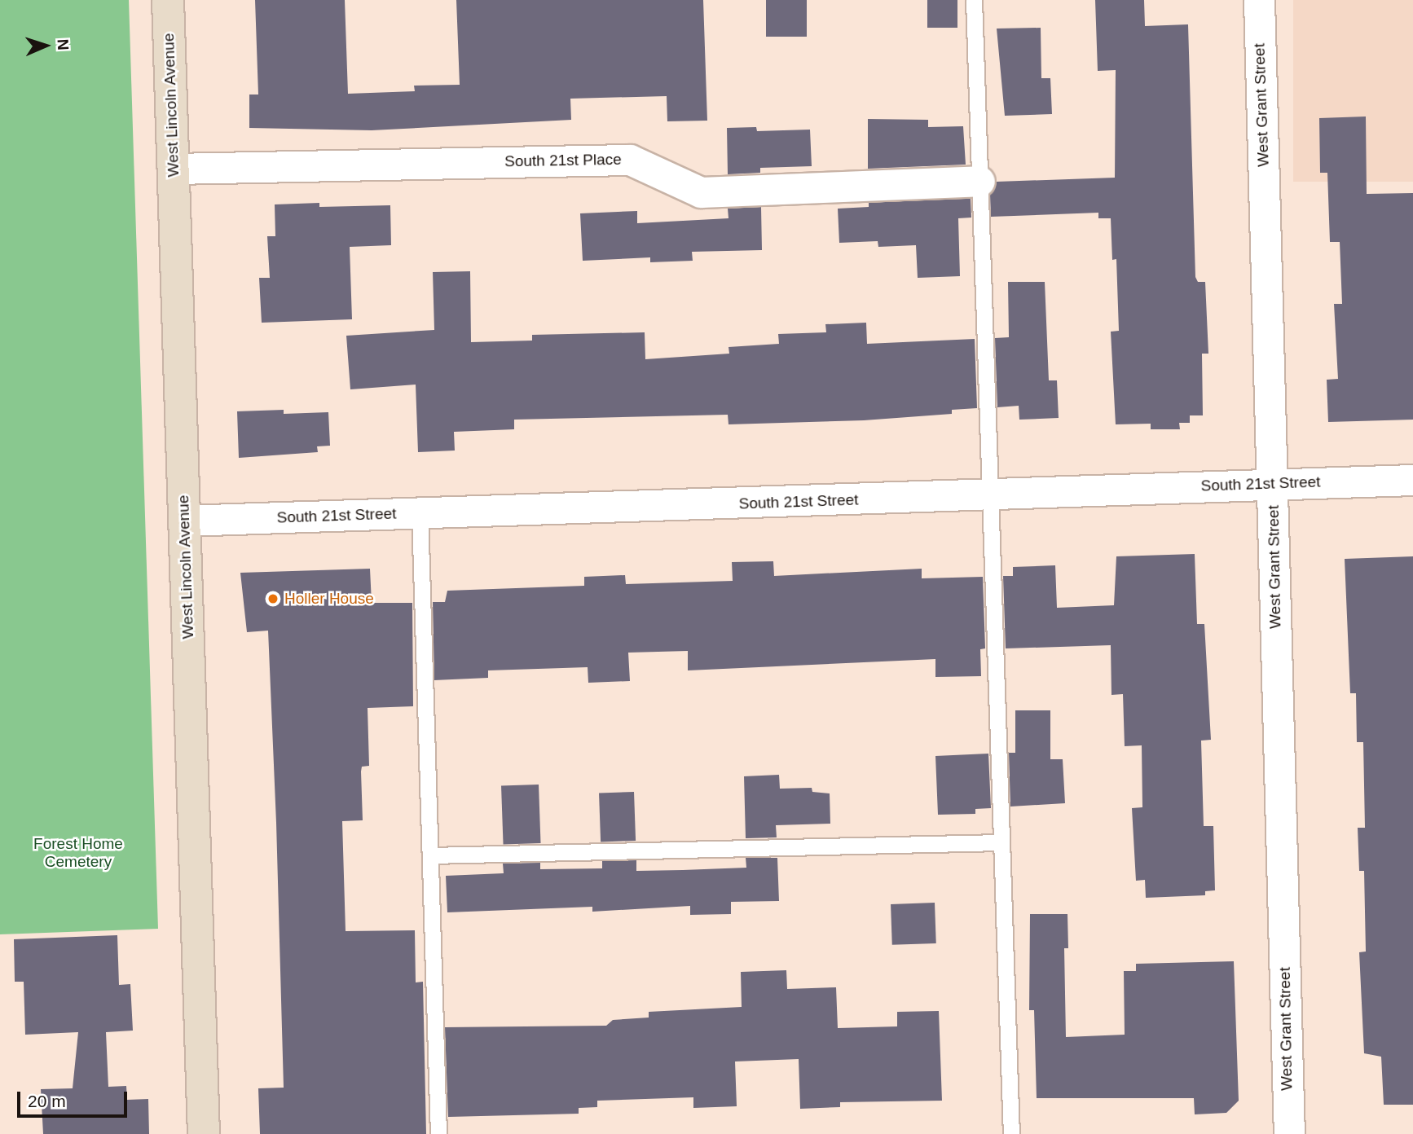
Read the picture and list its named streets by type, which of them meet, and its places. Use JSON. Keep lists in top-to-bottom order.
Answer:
{
  "streets": {
    "main road": ["West Lincoln Avenue"],
    "street": ["West Grant Street", "South 21st Place", "South 21st Street"]
  },
  "crossings": [
    ["West Lincoln Avenue", "South 21st Place"],
    ["West Lincoln Avenue", "South 21st Street"],
    ["West Grant Street", "South 21st Street"]
  ],
  "parks": ["Forest Home Cemetery"],
  "places": ["Holler House"],
  "scale_bar": "20 m",
  "north": "right"
}
